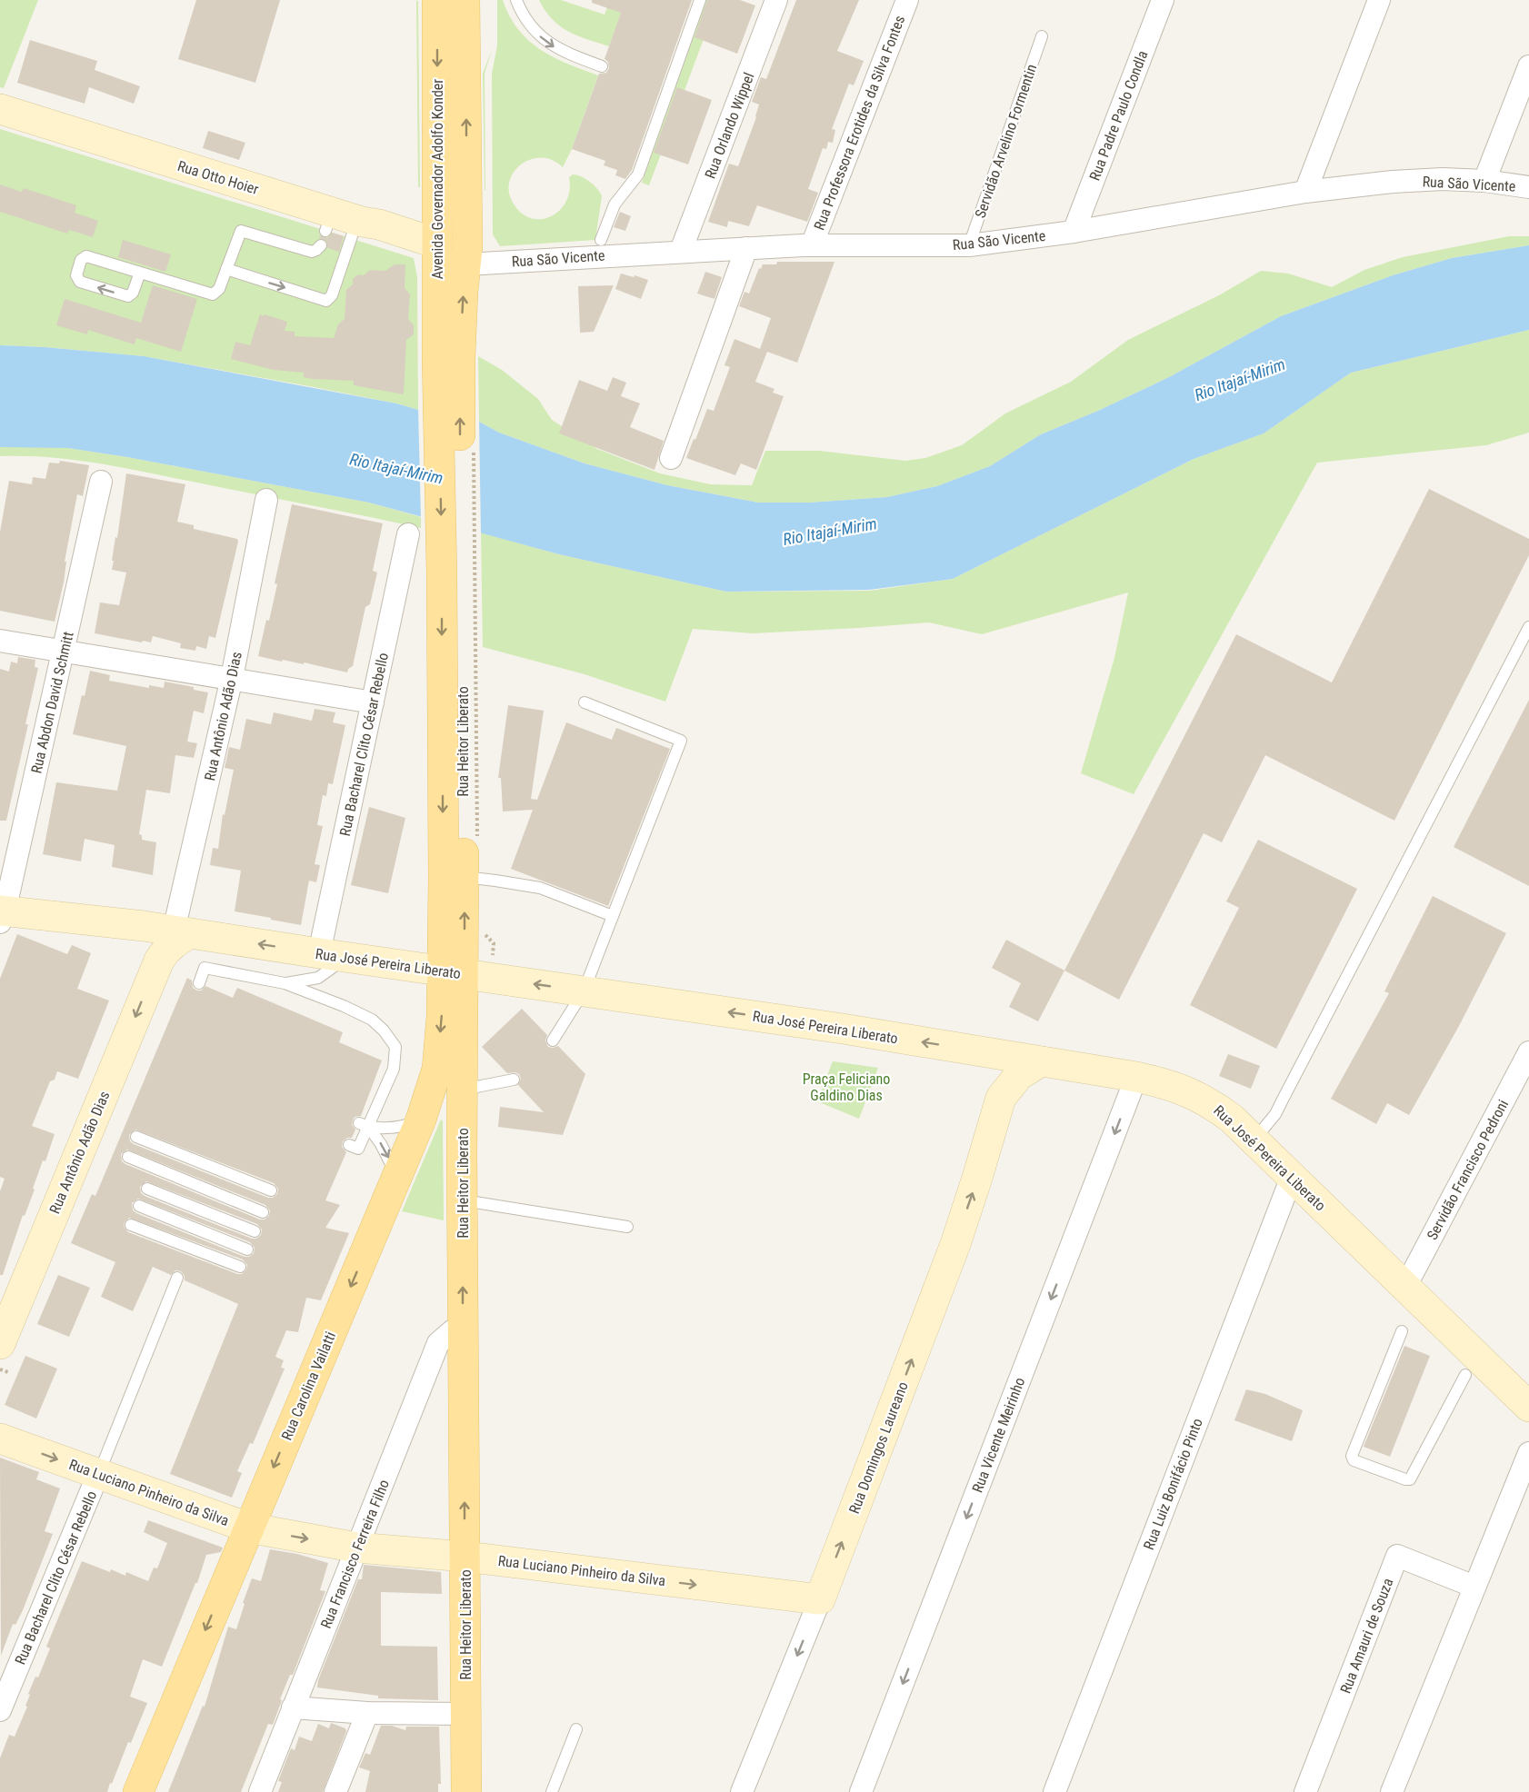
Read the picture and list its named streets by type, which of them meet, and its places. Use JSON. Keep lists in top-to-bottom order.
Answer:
{
  "streets": {
    "main road": [
      "Rua Otto Hoier",
      "Avenida Governador Adolfo Konder",
      "Rua Antônio Adão Dias",
      "Rua Heitor Liberato",
      "Rua José Pereira Liberato",
      "Rua Carolina Vailatti",
      "Rua Domingos Laureano",
      "Rua Luciano Pinheiro da Silva"
    ],
    "street": [
      "Rua Padre Paulo Condla",
      "Rua Professora Erotides da Silva Fontes",
      "Rua Orlando Wippel",
      "Rua São Vicente",
      "Rua Abdon David Schmitt",
      "Rua Bacharel Clito César Rebello",
      "Servidão Francisco Pedroni",
      "Rua Vicente Meirinho",
      "Rua Luiz Bonifácio Pinto",
      "Rua Francisco Ferreira Filho",
      "Rua Amauri de Souza"
    ],
    "lane": ["Servidão Arvelino Formentin"]
  },
  "crossings": [
    ["Rua Padre Paulo Condla", "Rua São Vicente"],
    ["Rua Professora Erotides da Silva Fontes", "Rua São Vicente"],
    ["Rua Orlando Wippel", "Rua São Vicente"],
    ["Servidão Arvelino Formentin", "Rua São Vicente"],
    ["Rua Otto Hoier", "Avenida Governador Adolfo Konder"],
    ["Avenida Governador Adolfo Konder", "Rua São Vicente"],
    ["Rua Abdon David Schmitt", "Rua José Pereira Liberato"],
    ["Rua Antônio Adão Dias", "Rua José Pereira Liberato"],
    ["Rua Heitor Liberato", "Rua José Pereira Liberato"],
    ["Rua Heitor Liberato", "Rua Carolina Vailatti"],
    ["Rua Heitor Liberato", "Rua Luciano Pinheiro da Silva"],
    ["Rua Heitor Liberato", "Rua Francisco Ferreira Filho"],
    ["Rua Bacharel Clito César Rebello", "Rua José Pereira Liberato"],
    ["Rua Bacharel Clito César Rebello", "Rua Luciano Pinheiro da Silva"],
    ["Rua José Pereira Liberato", "Servidão Francisco Pedroni"],
    ["Rua José Pereira Liberato", "Rua Carolina Vailatti"],
    ["Rua José Pereira Liberato", "Rua Vicente Meirinho"],
    ["Rua José Pereira Liberato", "Rua Domingos Laureano"],
    ["Rua José Pereira Liberato", "Rua Luiz Bonifácio Pinto"],
    ["Rua Carolina Vailatti", "Rua Luciano Pinheiro da Silva"],
    ["Rua Domingos Laureano", "Rua Luciano Pinheiro da Silva"],
    ["Rua Luciano Pinheiro da Silva", "Rua Francisco Ferreira Filho"]
  ],
  "one_way": [
    "Rua Antônio Adão Dias",
    "Rua José Pereira Liberato",
    "Rua Carolina Vailatti",
    "Rua Vicente Meirinho",
    "Rua Luciano Pinheiro da Silva"
  ],
  "water": ["Rio Itajaí-Mirim"],
  "parks": ["Praça Feliciano Galdino Dias"]
}
